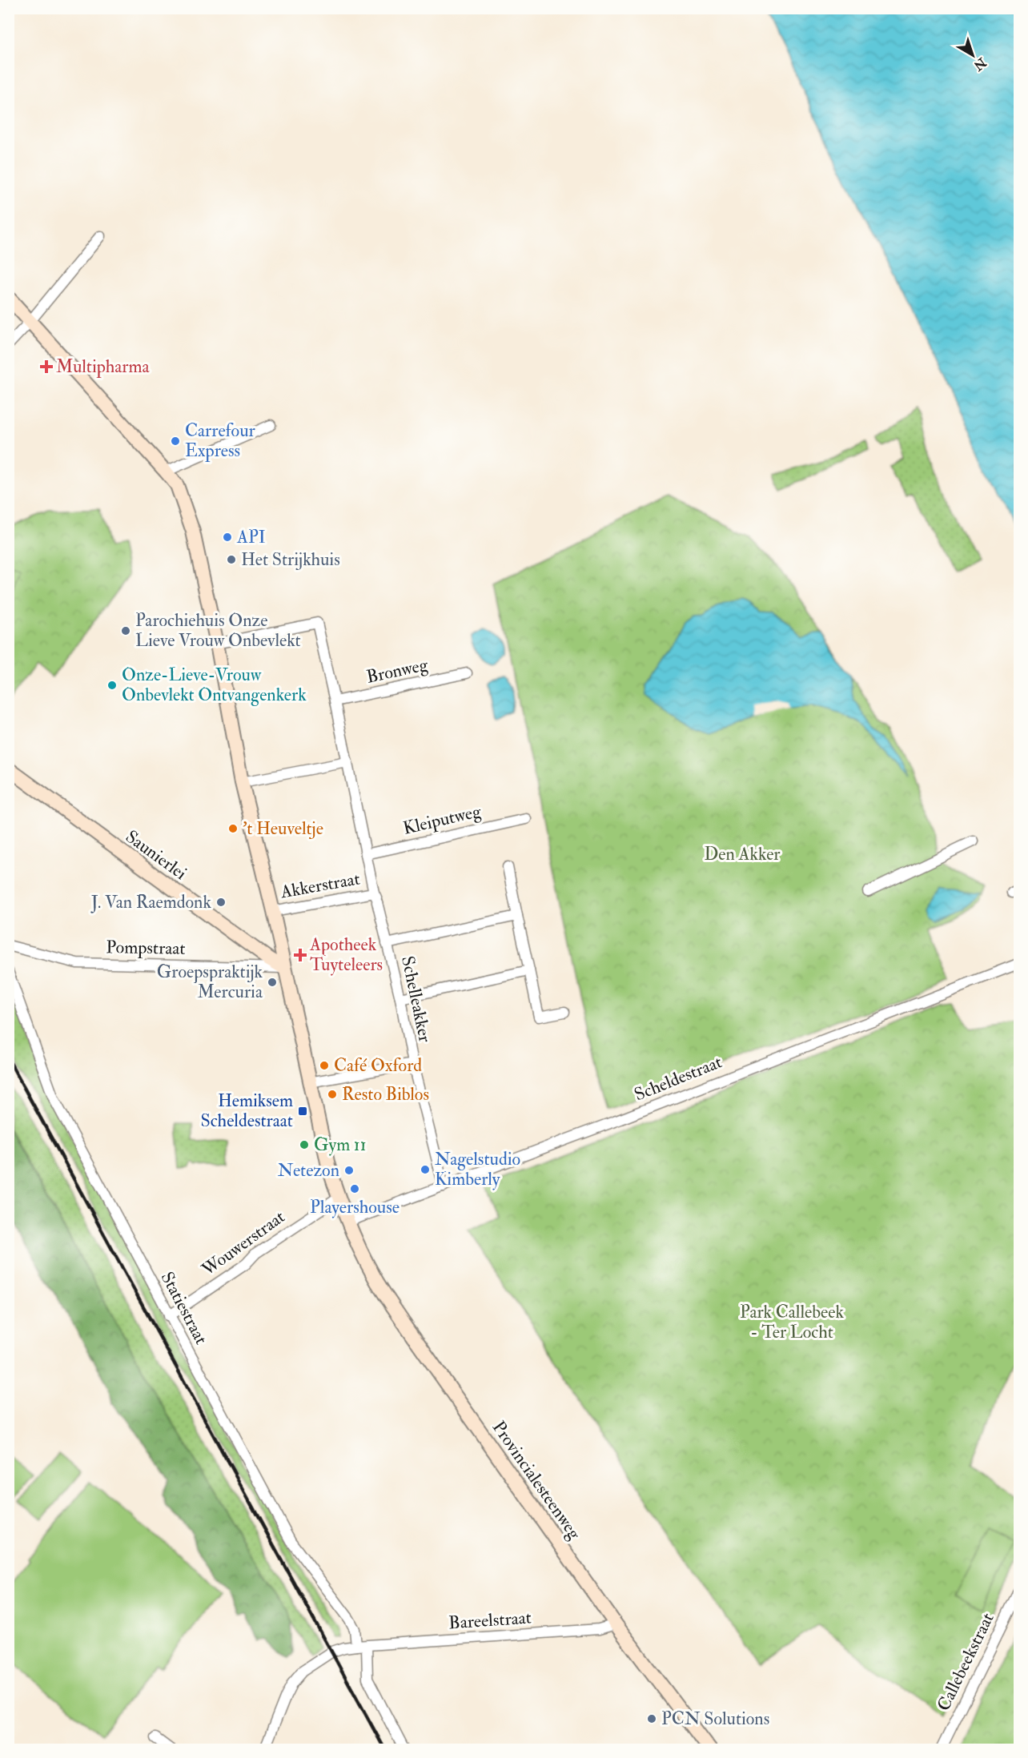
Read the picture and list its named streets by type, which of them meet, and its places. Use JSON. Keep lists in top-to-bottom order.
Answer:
{
  "streets": {
    "main road": ["Saunierlei", "Provincialesteenweg"],
    "street": [
      "Bronweg",
      "Kleiputweg",
      "Akkerstraat",
      "Pompstraat",
      "Schelleakker",
      "Scheldestraat",
      "Wouwerstraat",
      "Statiestraat",
      "Bareelstraat",
      "Callebeekstraat"
    ]
  },
  "crossings": [
    ["Bronweg", "Schelleakker"],
    ["Kleiputweg", "Schelleakker"],
    ["Saunierlei", "Pompstraat"],
    ["Saunierlei", "Provincialesteenweg"],
    ["Akkerstraat", "Schelleakker"],
    ["Akkerstraat", "Provincialesteenweg"],
    ["Pompstraat", "Provincialesteenweg"],
    ["Schelleakker", "Scheldestraat"],
    ["Schelleakker", "Provincialesteenweg"],
    ["Scheldestraat", "Provincialesteenweg"],
    ["Wouwerstraat", "Statiestraat"],
    ["Wouwerstraat", "Provincialesteenweg"],
    ["Statiestraat", "Bareelstraat"],
    ["Provincialesteenweg", "Bareelstraat"]
  ],
  "parks": ["Den Akker", "Park Callebeek - Ter Locht"],
  "places": {
    "health": ["Multipharma", "Apotheek Tuyteleers"],
    "other": [
      "Carrefour Express",
      "API",
      "Het Strijkhuis",
      "Parochiehuis Onze Lieve Vrouw Onbevlekt",
      "Onze-Lieve-Vrouw Onbevlekt Ontvangenkerk",
      "'t Heuveltje",
      "J. Van Raemdonk",
      "Groepspraktijk Mercuria",
      "Café Oxford",
      "Resto Biblos",
      "Gym 11",
      "Nagelstudio Kimberly",
      "Netezon",
      "Playershouse",
      "PCN Solutions"
    ],
    "transit": ["Hemiksem Scheldestraat"]
  },
  "north": "bottom right"
}
